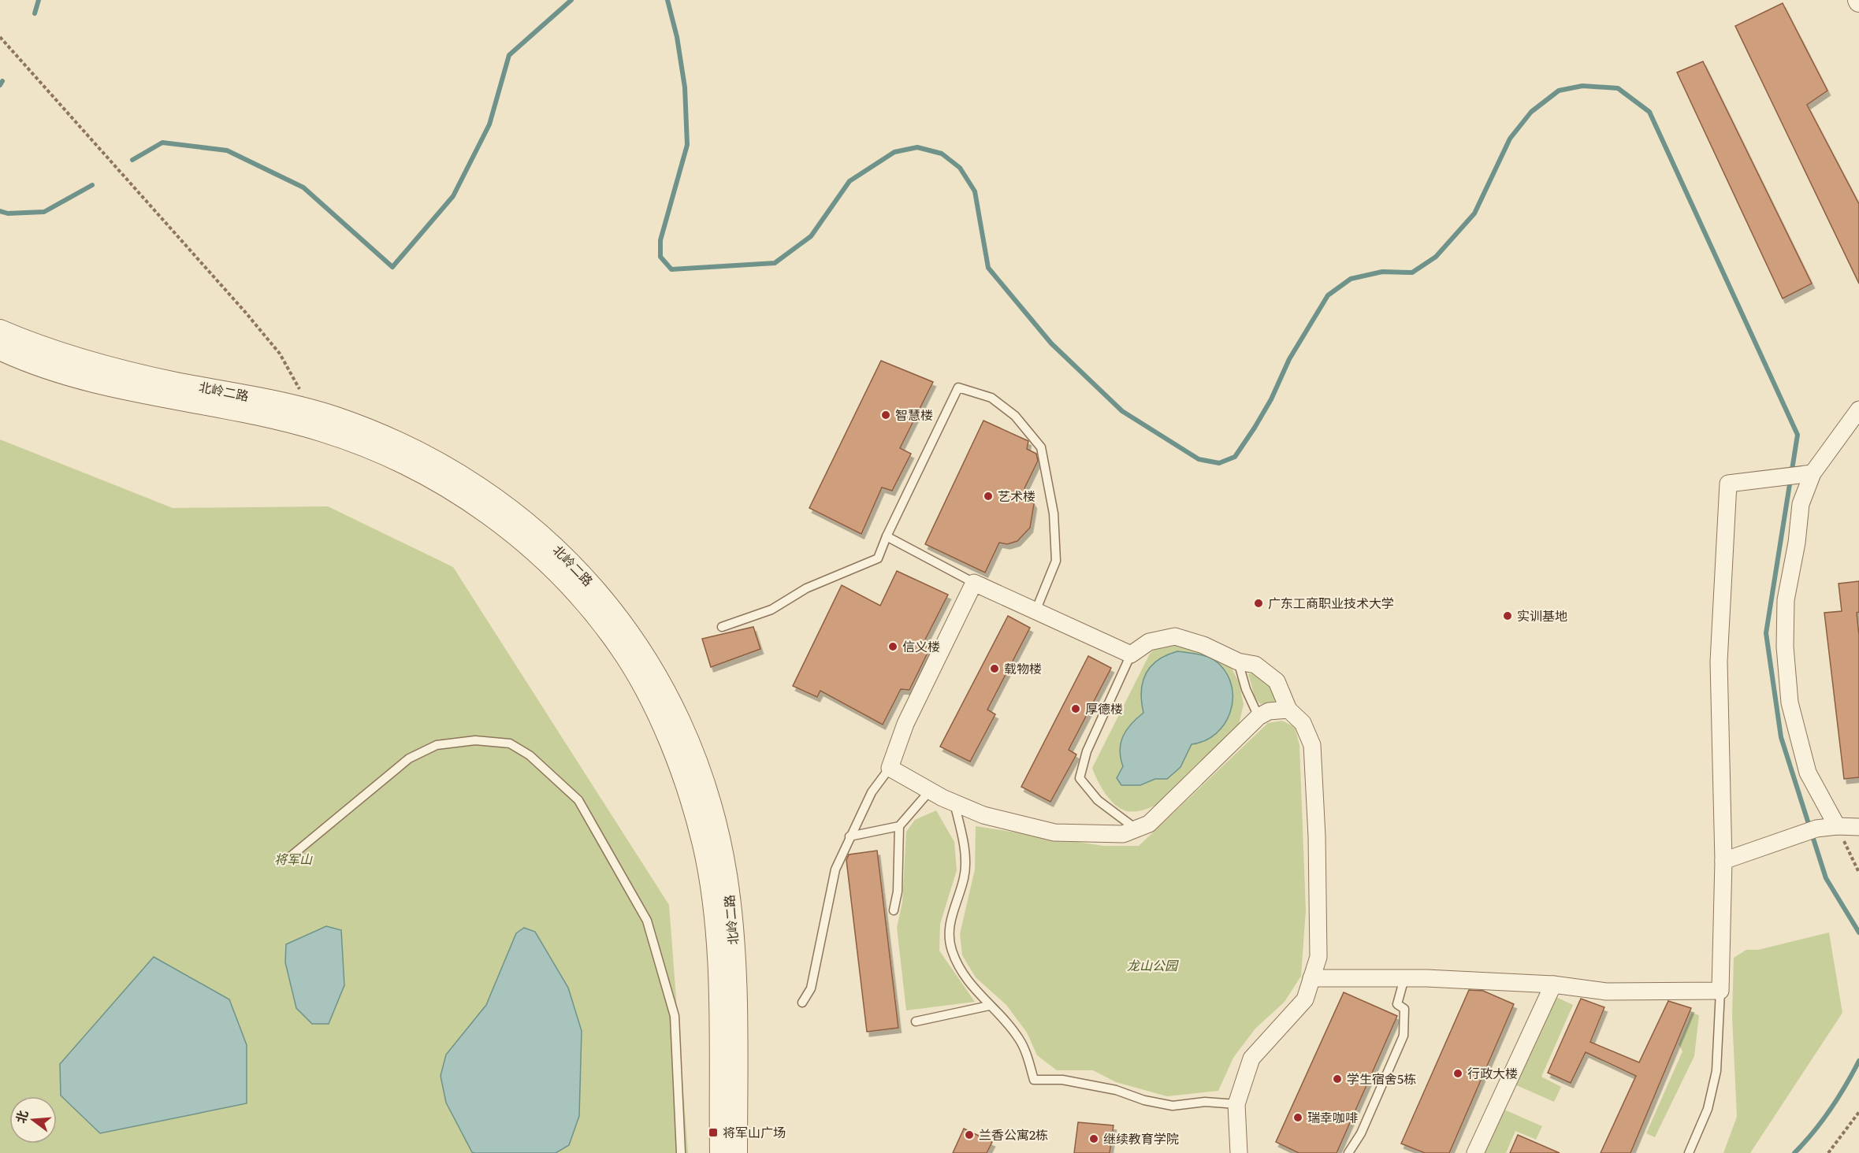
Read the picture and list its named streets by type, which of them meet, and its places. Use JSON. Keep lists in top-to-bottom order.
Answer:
{
  "streets": {
    "street": ["北岭二路"]
  },
  "parks": ["将军山", "龙山公园"],
  "places": {
    "other": [
      "智慧楼",
      "艺术楼",
      "广东工商职业技术大学",
      "实训基地",
      "信义楼",
      "载物楼",
      "厚德楼",
      "行政大楼",
      "学生宿舍5栋",
      "瑞幸咖啡",
      "兰香公寓2栋",
      "继续教育学院"
    ],
    "transit": ["将军山广场"]
  },
  "north": "left"
}
